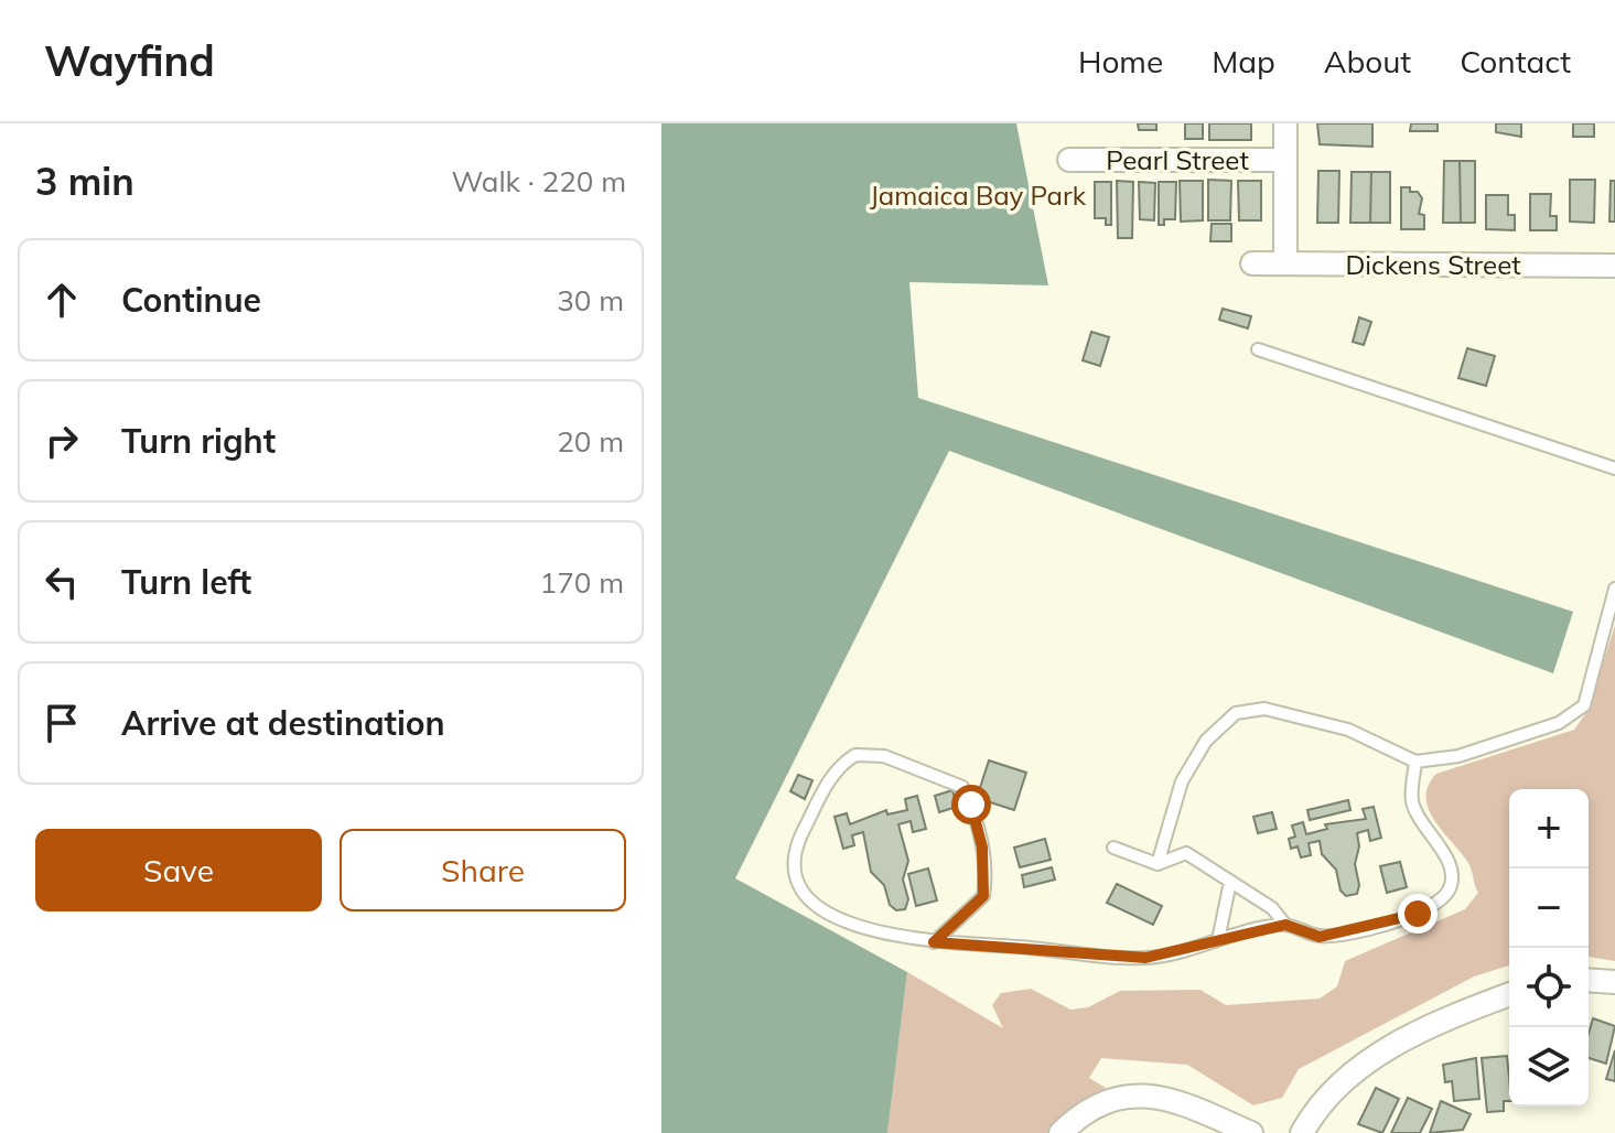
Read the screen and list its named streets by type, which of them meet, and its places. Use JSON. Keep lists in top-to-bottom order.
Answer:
{
  "streets": {
    "street": ["Pearl Street", "Dickens Street"]
  },
  "parks": ["Jamaica Bay Park"],
  "page": {
    "header": "Wayfind",
    "nav": [
      "Home",
      "Map",
      "About",
      "Contact"
    ],
    "heading": ["3 min", "Walk · 220 m"],
    "list": [
      ["Continue", "30 m"],
      ["Turn right", "20 m"],
      ["Turn left", "170 m"],
      "Arrive at destination"
    ],
    "map_buttons": ["+", "−"],
    "buttons": ["Save", "Share"]
  }
}
